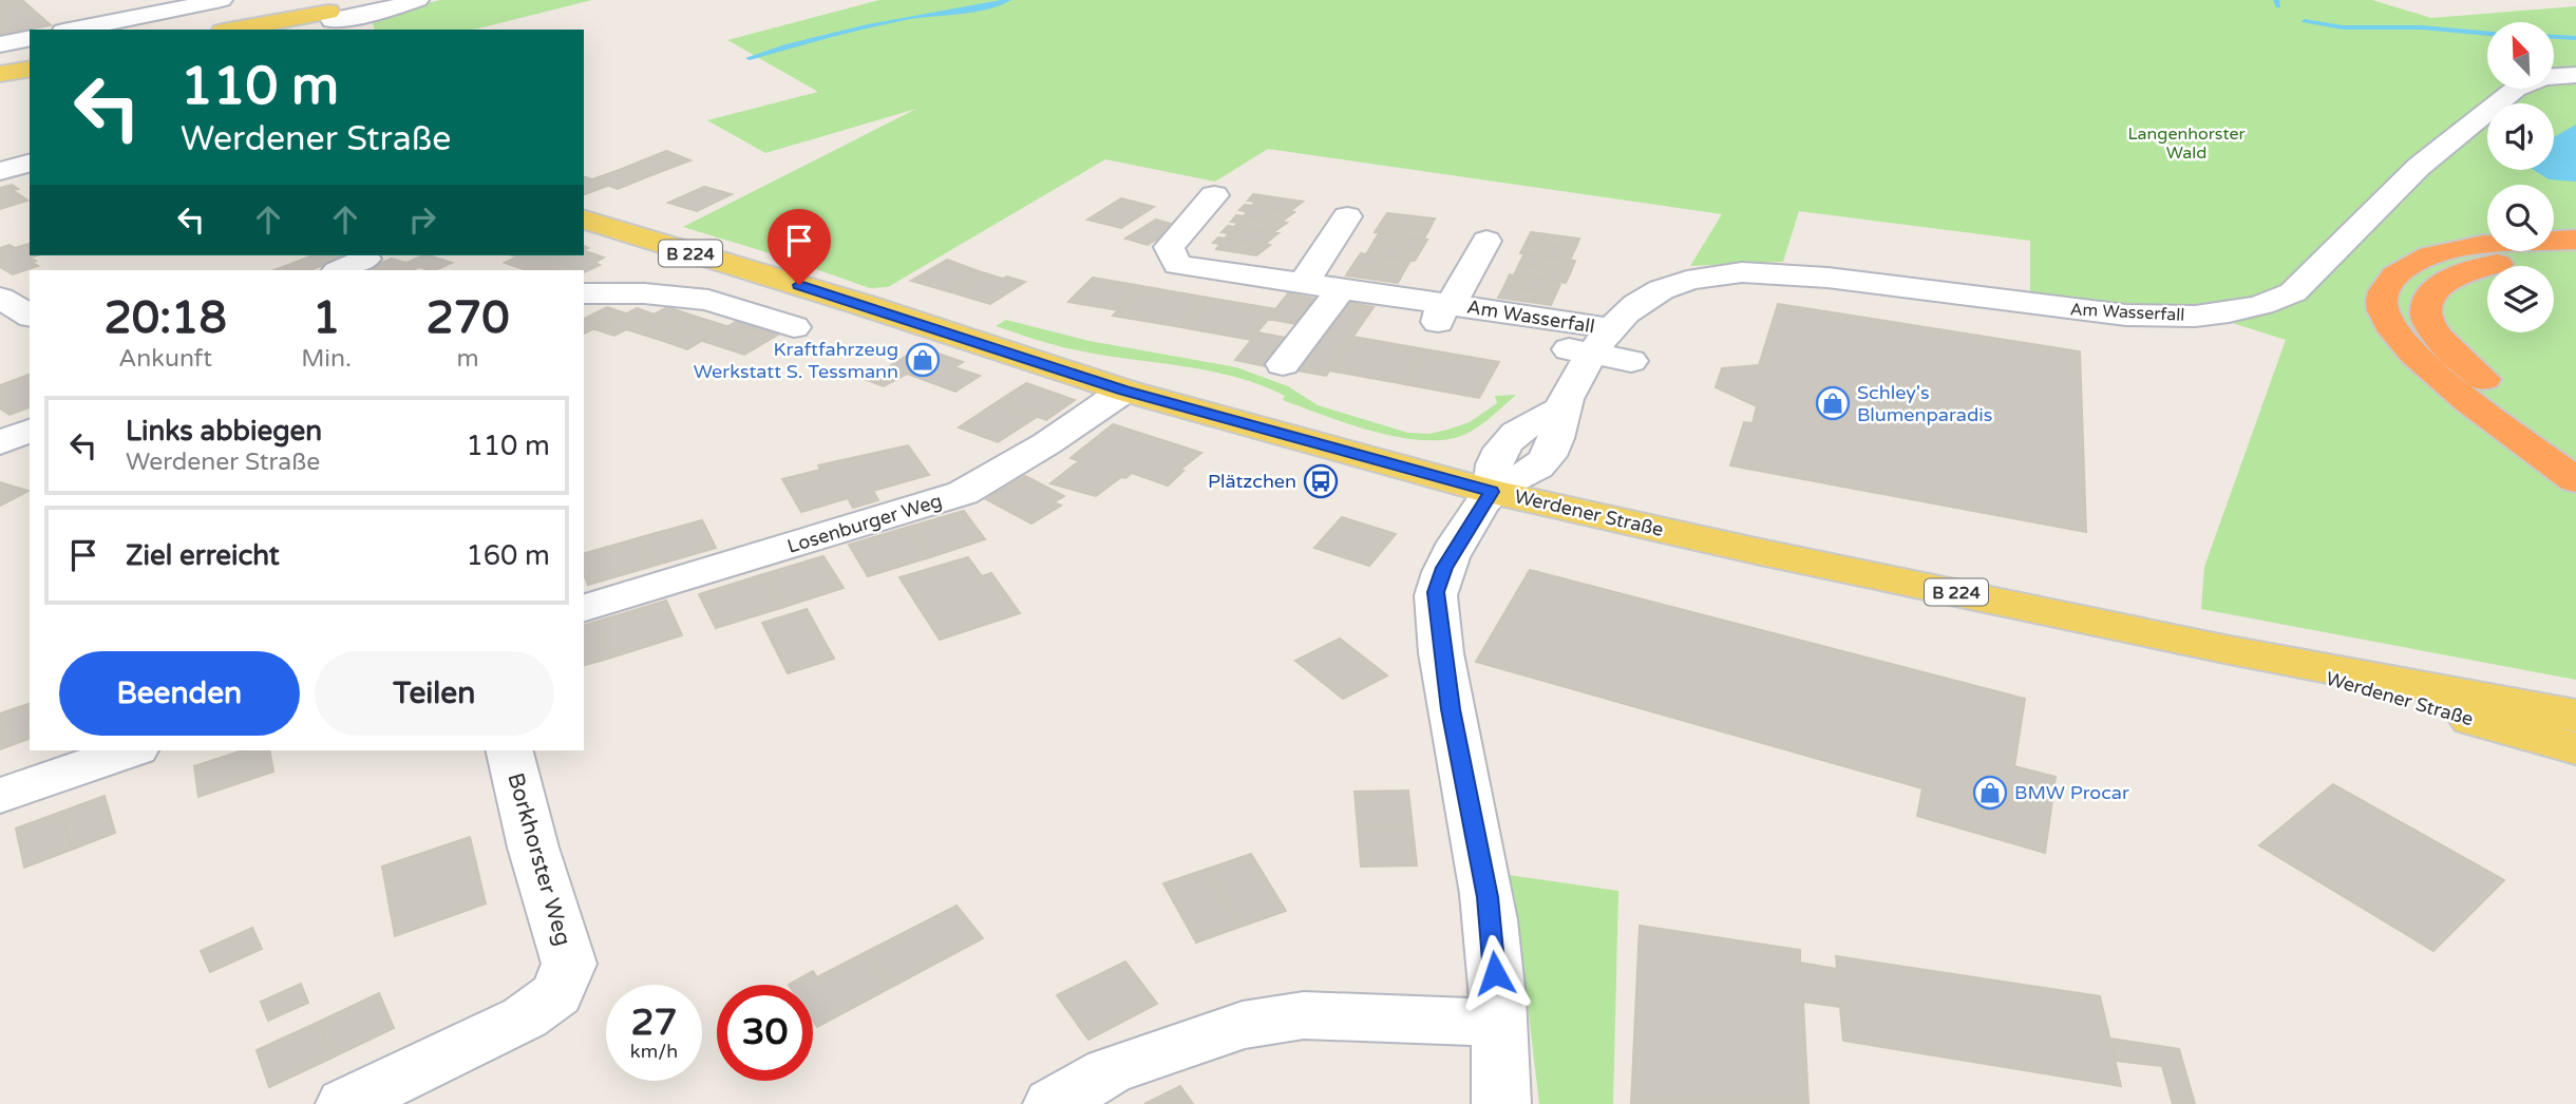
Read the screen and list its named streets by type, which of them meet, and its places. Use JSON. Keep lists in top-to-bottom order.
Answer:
{
  "streets": {
    "main road": ["B 224", "Werdener Straße"],
    "street": ["Am Wasserfall", "Losenburger Weg", "Borkhorster Weg"]
  },
  "crossings": [
    ["Am Wasserfall", "Werdener Straße"],
    ["Werdener Straße", "Losenburger Weg"]
  ],
  "parks": ["Langenhorster Wald"],
  "places": {
    "shop": ["Kraftfahrzeug Werkstatt S. Tessmann", "Schley's Blumenparadis", "BMW Procar"],
    "bus stop": ["Plätzchen"]
  },
  "north": "top left",
  "page": {
    "turn": ["110 m", "Werdener Straße"],
    "eta": [
      "20:18",
      "Ankunft",
      "1",
      "Min.",
      "270",
      "m"
    ],
    "list": [
      {
        "name": "Links abbiegen",
        "note": "Werdener Straße",
        "value": "110 m"
      },
      {
        "name": "Ziel erreicht",
        "value": "160 m"
      }
    ],
    "buttons": ["Beenden", "Teilen"],
    "speed": "27 km/h",
    "limit": "30"
  }
}
